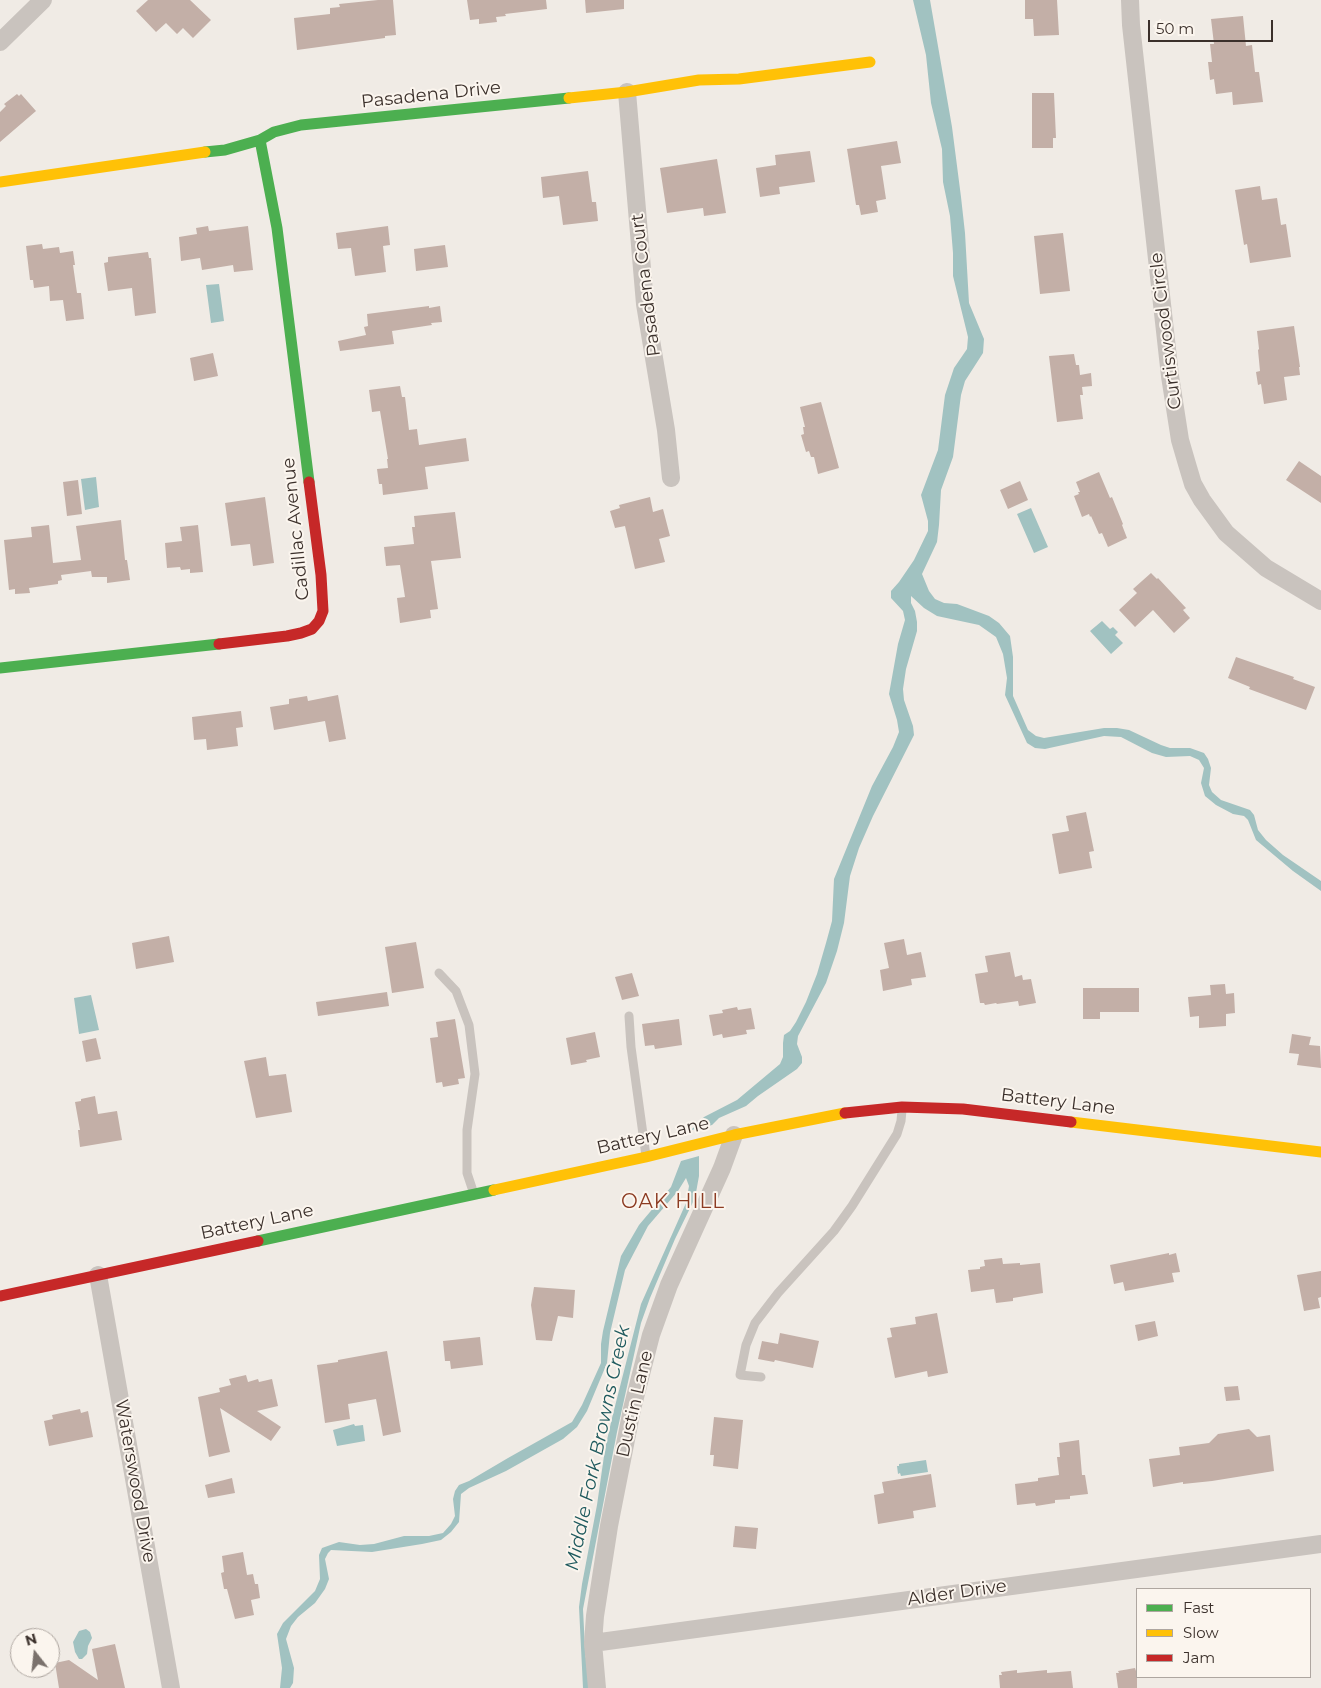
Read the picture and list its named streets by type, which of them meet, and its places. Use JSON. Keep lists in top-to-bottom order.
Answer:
{
  "streets": {
    "street": [
      "Pasadena Drive",
      "Pasadena Court",
      "Curtiswood Circle",
      "Cadillac Avenue",
      "Battery Lane",
      "Dustin Lane",
      "Waterswood Drive",
      "Alder Drive"
    ]
  },
  "crossings": [
    ["Pasadena Drive", "Pasadena Court"],
    ["Pasadena Drive", "Cadillac Avenue"],
    ["Battery Lane", "Dustin Lane"],
    ["Battery Lane", "Waterswood Drive"],
    ["Dustin Lane", "Alder Drive"]
  ],
  "districts": ["OAK HILL"],
  "water": ["Middle Fork Browns Creek"],
  "legend": ["Fast", "Slow", "Jam"],
  "scale_bar": "50 m",
  "north": "top"
}
